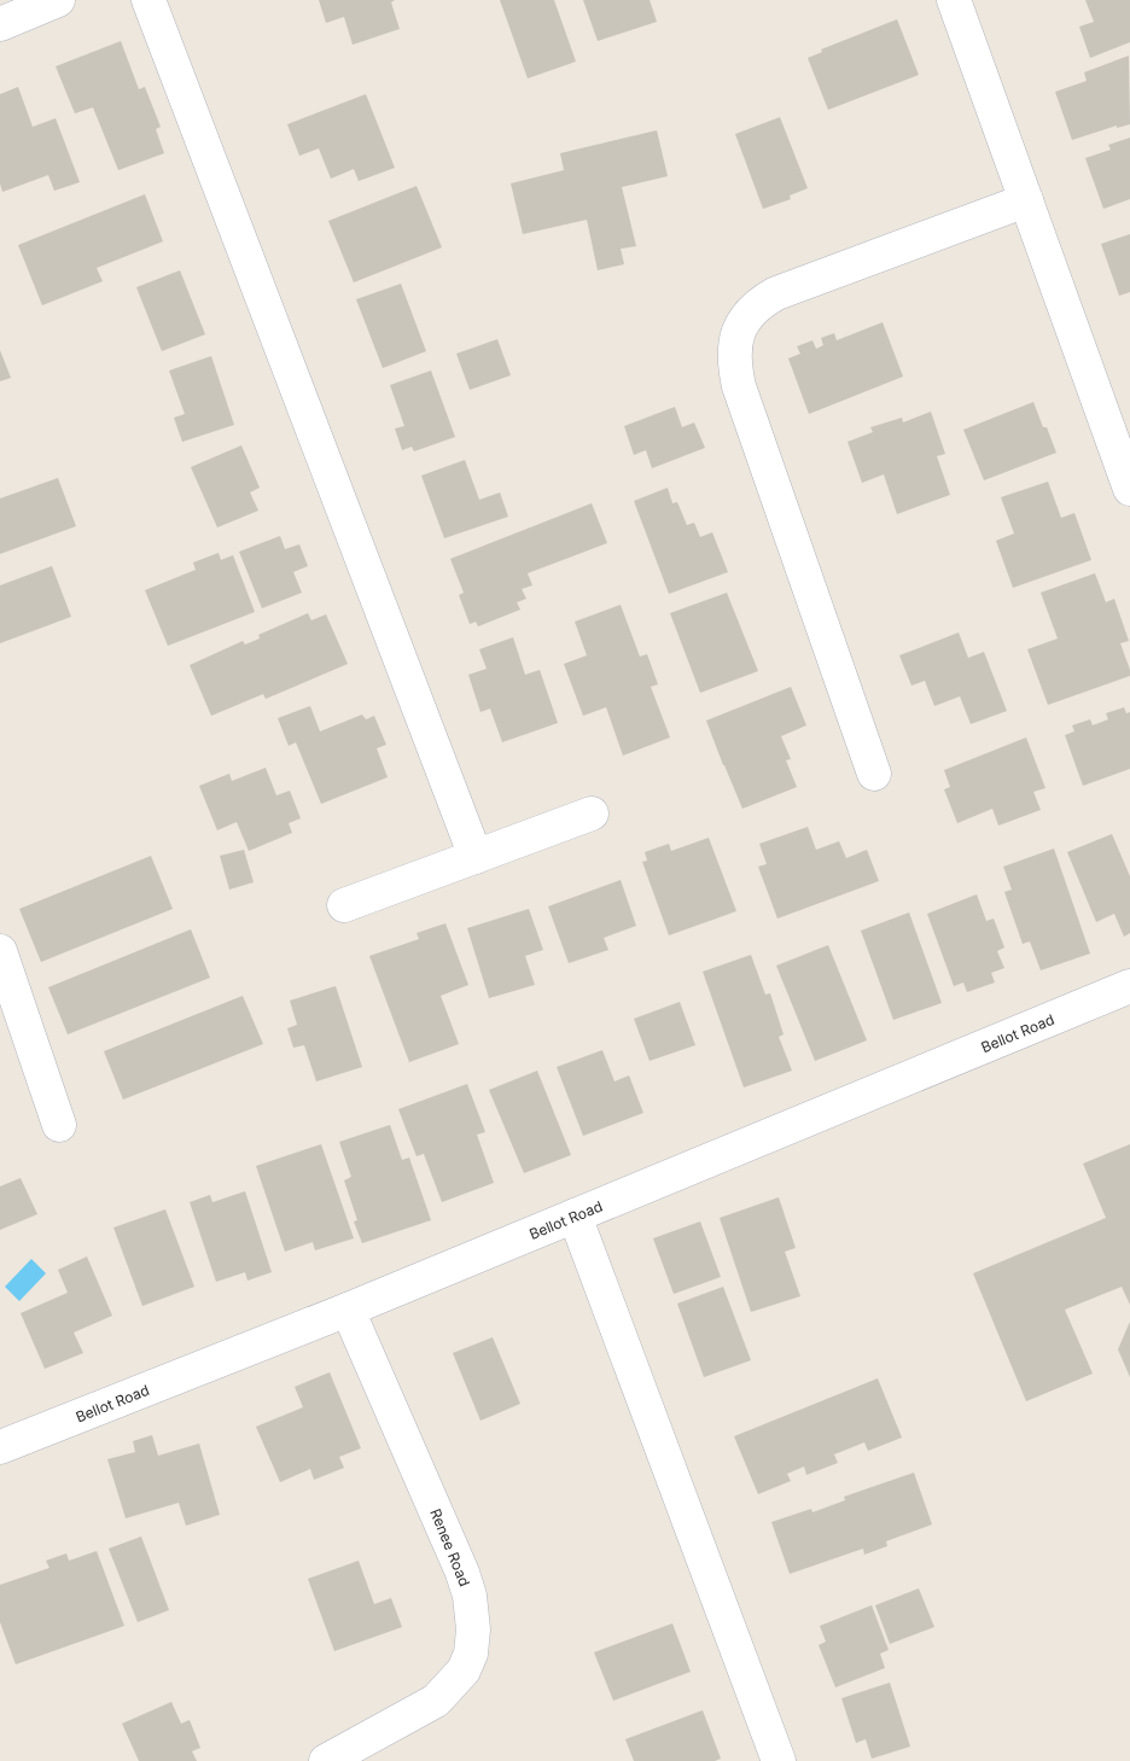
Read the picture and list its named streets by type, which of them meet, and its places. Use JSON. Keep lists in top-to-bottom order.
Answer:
{
  "streets": {
    "street": ["Bellot Road", "Renee Road"]
  },
  "crossings": [
    ["Bellot Road", "Renee Road"]
  ]
}
